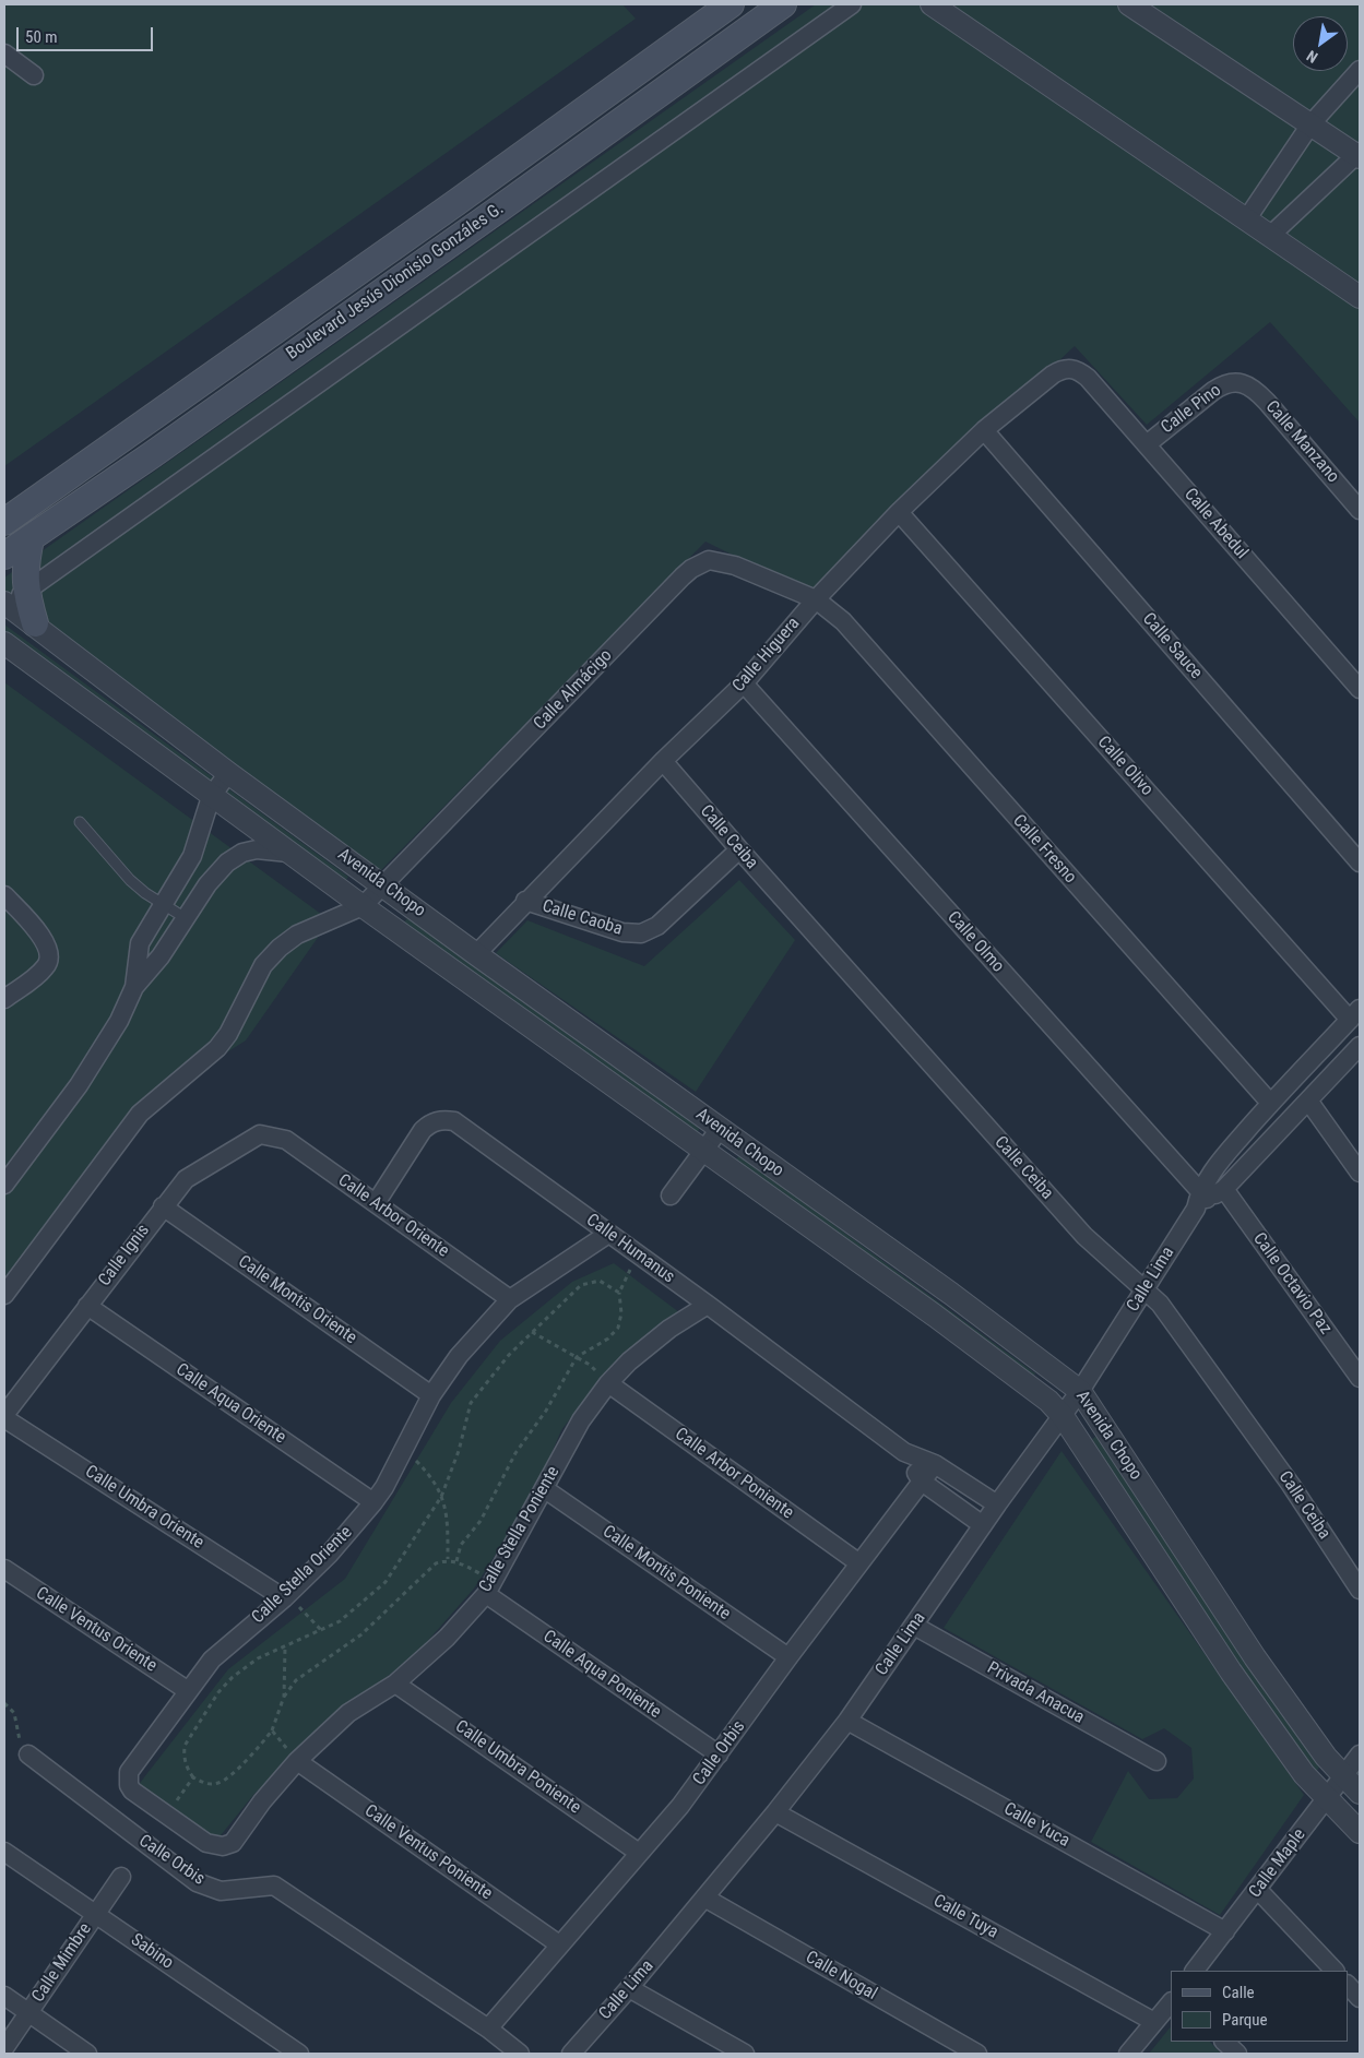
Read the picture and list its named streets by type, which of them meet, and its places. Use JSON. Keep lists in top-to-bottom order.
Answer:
{
  "streets": {
    "main road": ["Boulevard Jesús Dionisio Gonzáles G."],
    "street": [
      "Calle Pino",
      "Calle Manzano",
      "Calle Abedul",
      "Calle Sauce",
      "Calle Higuera",
      "Calle Almácigo",
      "Calle Olivo",
      "Calle Ceiba",
      "Calle Fresno",
      "Avenida Chopo",
      "Calle Caoba",
      "Calle Olmo",
      "Calle Arbor Oriente",
      "Calle Humanus",
      "Calle Ignis",
      "Calle Lima",
      "Calle Octavio Paz",
      "Calle Montis Oriente",
      "Calle Aqua Oriente",
      "Calle Arbor Poniente",
      "Calle Umbra Oriente",
      "Calle Stella Poniente",
      "Calle Montis Poniente",
      "Calle Stella Oriente",
      "Calle Ventus Oriente",
      "Calle Aqua Poniente",
      "Privada Anacua",
      "Calle Orbis",
      "Calle Umbra Poniente",
      "Calle Yuca",
      "Calle Ventus Poniente",
      "Calle Maple",
      "Calle Tuya",
      "Sabino",
      "Calle Mimbre",
      "Calle Nogal"
    ]
  },
  "crossings": [
    ["Calle Pino", "Calle Manzano"],
    ["Calle Pino", "Calle Abedul"],
    ["Calle Abedul", "Calle Higuera"],
    ["Calle Sauce", "Calle Higuera"],
    ["Calle Higuera", "Calle Almácigo"],
    ["Calle Higuera", "Calle Olivo"],
    ["Calle Higuera", "Calle Ceiba"],
    ["Calle Higuera", "Calle Fresno"],
    ["Calle Higuera", "Avenida Chopo"],
    ["Calle Higuera", "Calle Caoba"],
    ["Calle Higuera", "Calle Olmo"],
    ["Calle Almácigo", "Calle Fresno"],
    ["Calle Almácigo", "Avenida Chopo"],
    ["Calle Olivo", "Calle Lima"],
    ["Calle Ceiba", "Calle Caoba"],
    ["Calle Ceiba", "Calle Lima"],
    ["Calle Fresno", "Calle Lima"],
    ["Avenida Chopo", "Calle Lima"],
    ["Avenida Chopo", "Calle Maple"],
    ["Calle Olmo", "Calle Lima"],
    ["Calle Arbor Oriente", "Calle Humanus"],
    ["Calle Arbor Oriente", "Calle Ignis"],
    ["Calle Arbor Oriente", "Calle Stella Oriente"],
    ["Calle Humanus", "Calle Lima"],
    ["Calle Humanus", "Calle Stella Poniente"],
    ["Calle Humanus", "Calle Stella Oriente"],
    ["Calle Humanus", "Calle Orbis"],
    ["Calle Ignis", "Calle Montis Oriente"],
    ["Calle Ignis", "Calle Aqua Oriente"],
    ["Calle Ignis", "Calle Umbra Oriente"],
    ["Calle Lima", "Calle Octavio Paz"],
    ["Calle Lima", "Privada Anacua"],
    ["Calle Lima", "Calle Yuca"],
    ["Calle Lima", "Calle Tuya"],
    ["Calle Lima", "Calle Nogal"],
    ["Calle Montis Oriente", "Calle Stella Oriente"],
    ["Calle Aqua Oriente", "Calle Stella Oriente"],
    ["Calle Arbor Poniente", "Calle Stella Poniente"],
    ["Calle Arbor Poniente", "Calle Orbis"],
    ["Calle Umbra Oriente", "Calle Stella Oriente"],
    ["Calle Stella Poniente", "Calle Montis Poniente"],
    ["Calle Stella Poniente", "Calle Stella Oriente"],
    ["Calle Stella Poniente", "Calle Aqua Poniente"],
    ["Calle Stella Poniente", "Calle Umbra Poniente"],
    ["Calle Stella Poniente", "Calle Ventus Poniente"],
    ["Calle Montis Poniente", "Calle Orbis"],
    ["Calle Stella Oriente", "Calle Ventus Oriente"],
    ["Calle Aqua Poniente", "Calle Orbis"],
    ["Calle Orbis", "Calle Umbra Poniente"],
    ["Calle Orbis", "Calle Ventus Poniente"],
    ["Calle Yuca", "Calle Maple"],
    ["Sabino", "Calle Mimbre"]
  ],
  "legend": ["Calle", "Parque"],
  "scale_bar": "50 m",
  "north": "bottom left"
}
